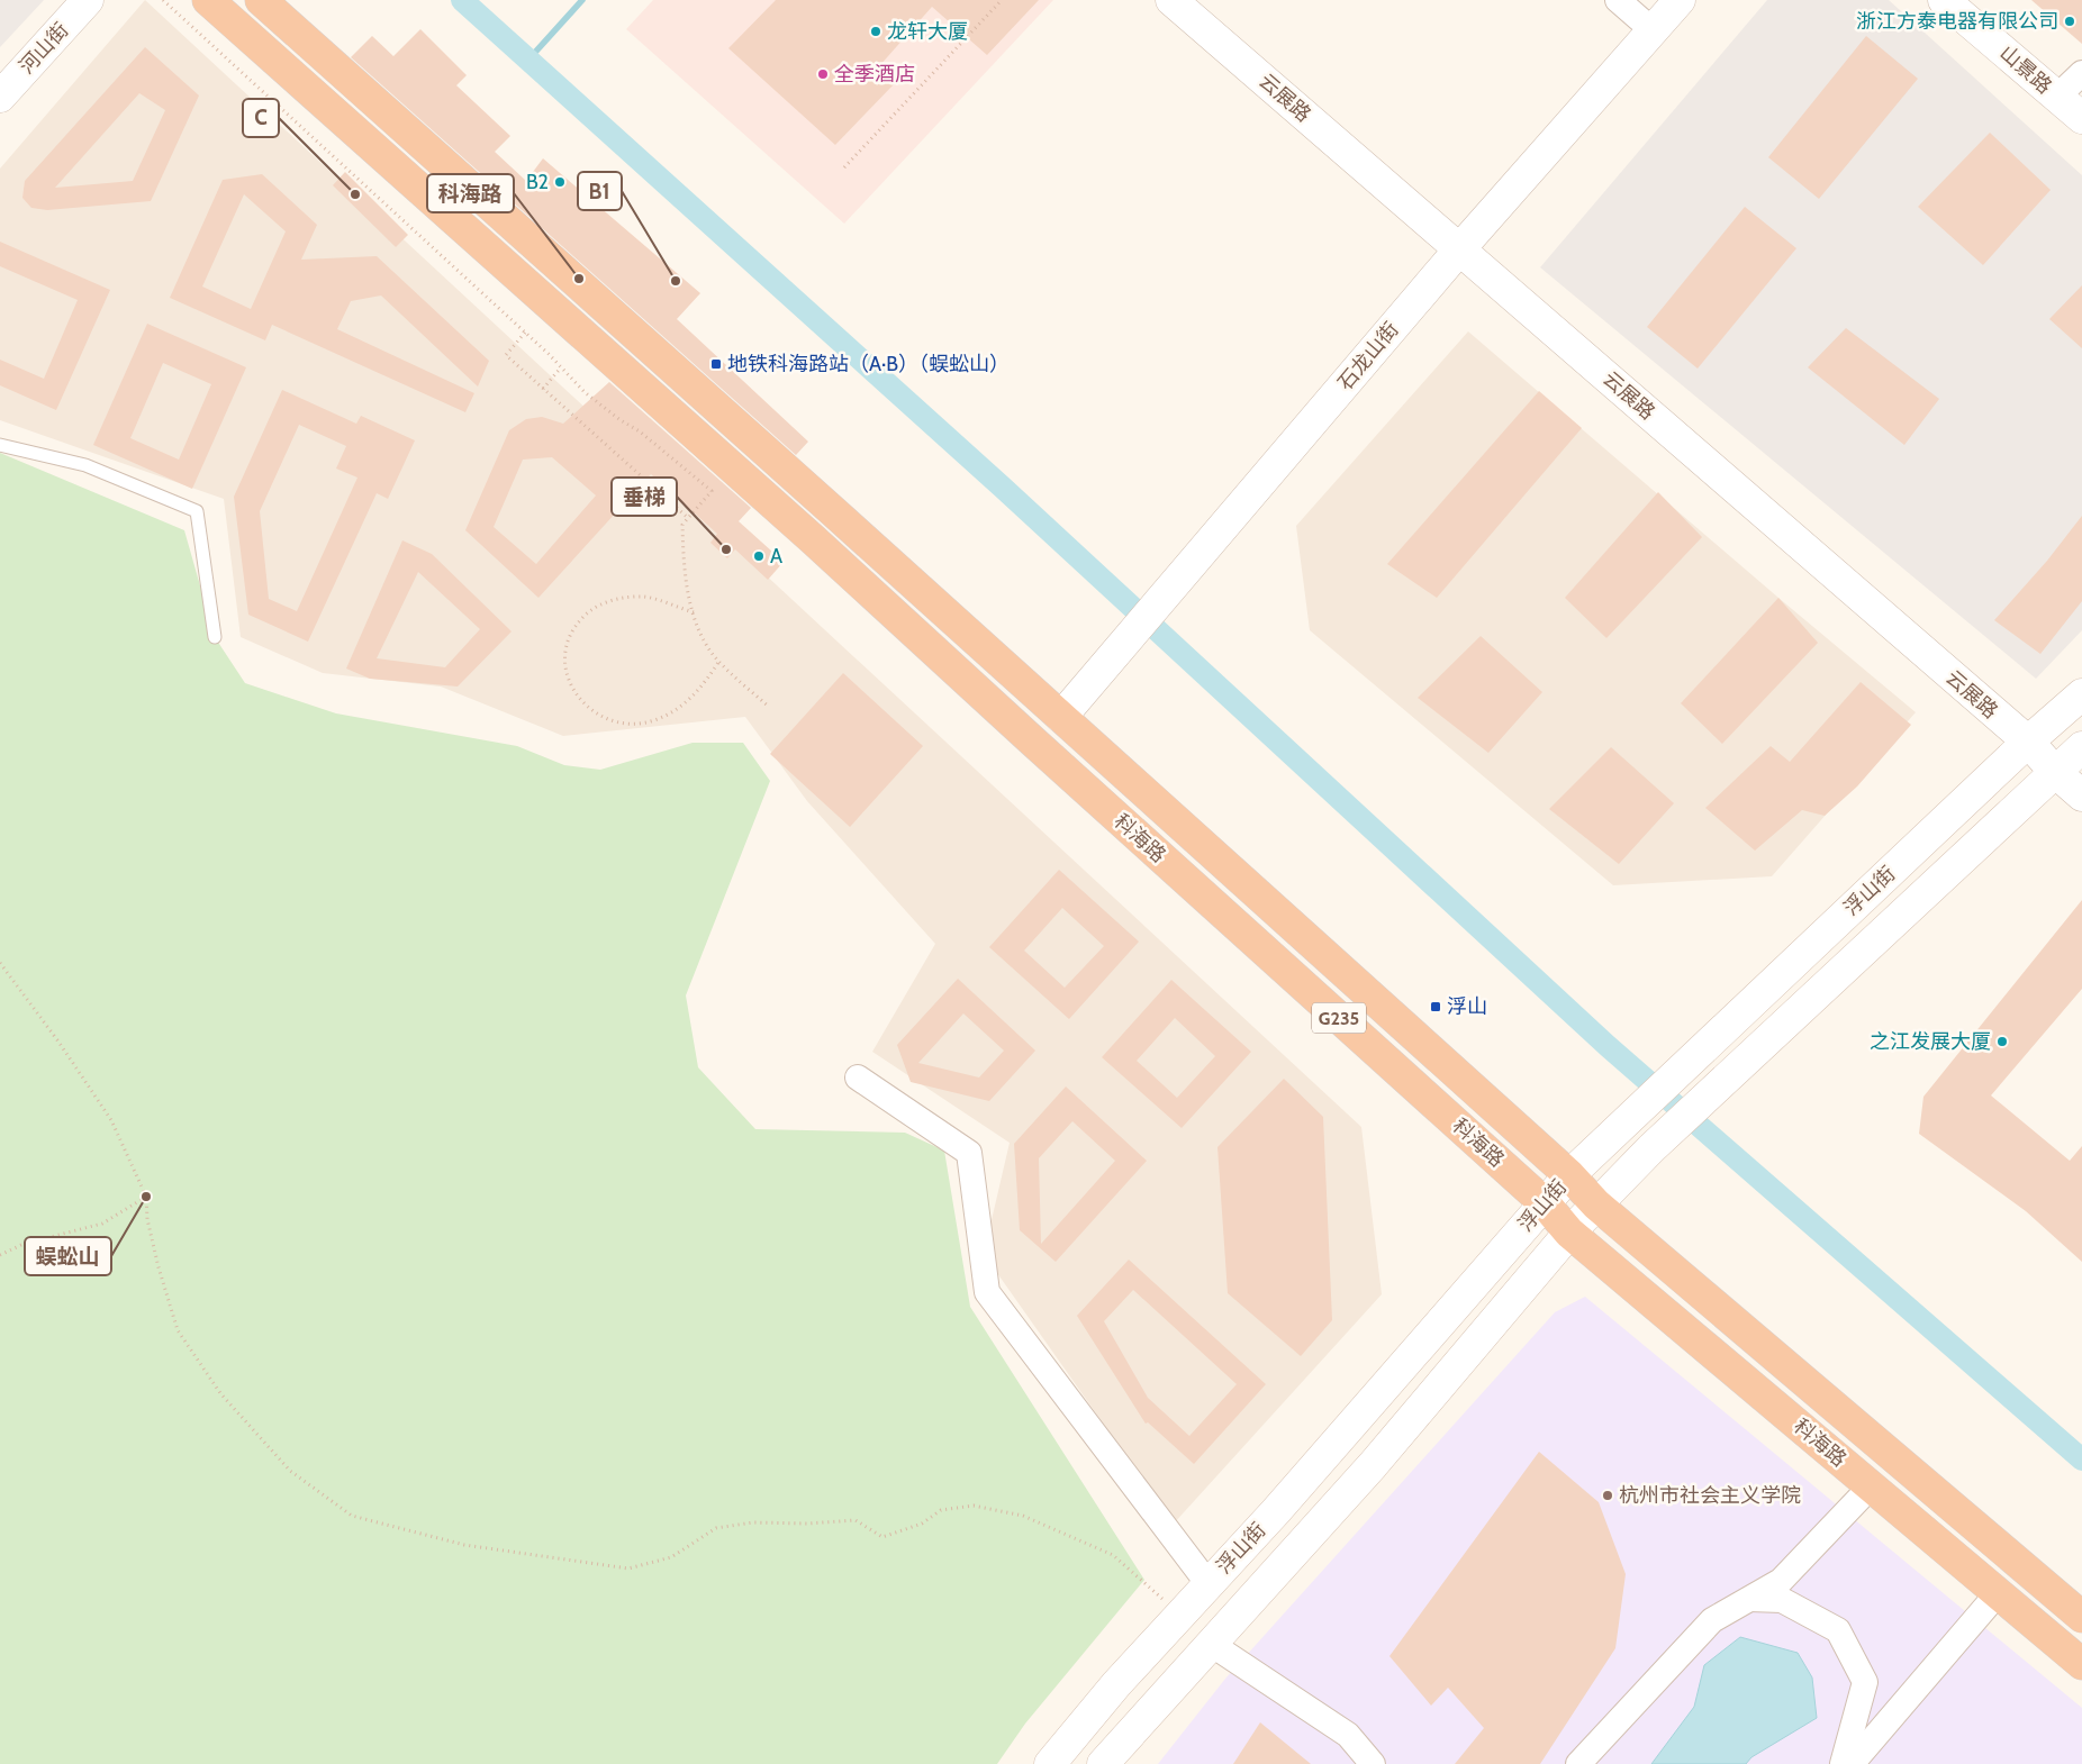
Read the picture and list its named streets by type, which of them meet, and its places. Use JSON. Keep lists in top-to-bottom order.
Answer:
{
  "streets": {
    "highway": ["科海路", "G235"],
    "main road": [
      "河山街",
      "山景路",
      "云展路",
      "石龙山街",
      "浮山街"
    ]
  },
  "crossings": [
    ["云展路", "石龙山街"],
    ["云展路", "浮山街"],
    ["石龙山街", "科海路"],
    ["科海路", "浮山街"]
  ],
  "places": {
    "other": [
      "浙江方泰电器有限公司",
      "龙轩大厦",
      "全季酒店",
      "B2",
      "C",
      "科海路",
      "B1",
      "垂梯",
      "A",
      "之江发展大厦",
      "蜈蚣山",
      "杭州市社会主义学院"
    ],
    "transit": ["地铁科海路站（A·B）（蜈蚣山）", "浮山"]
  }
}
